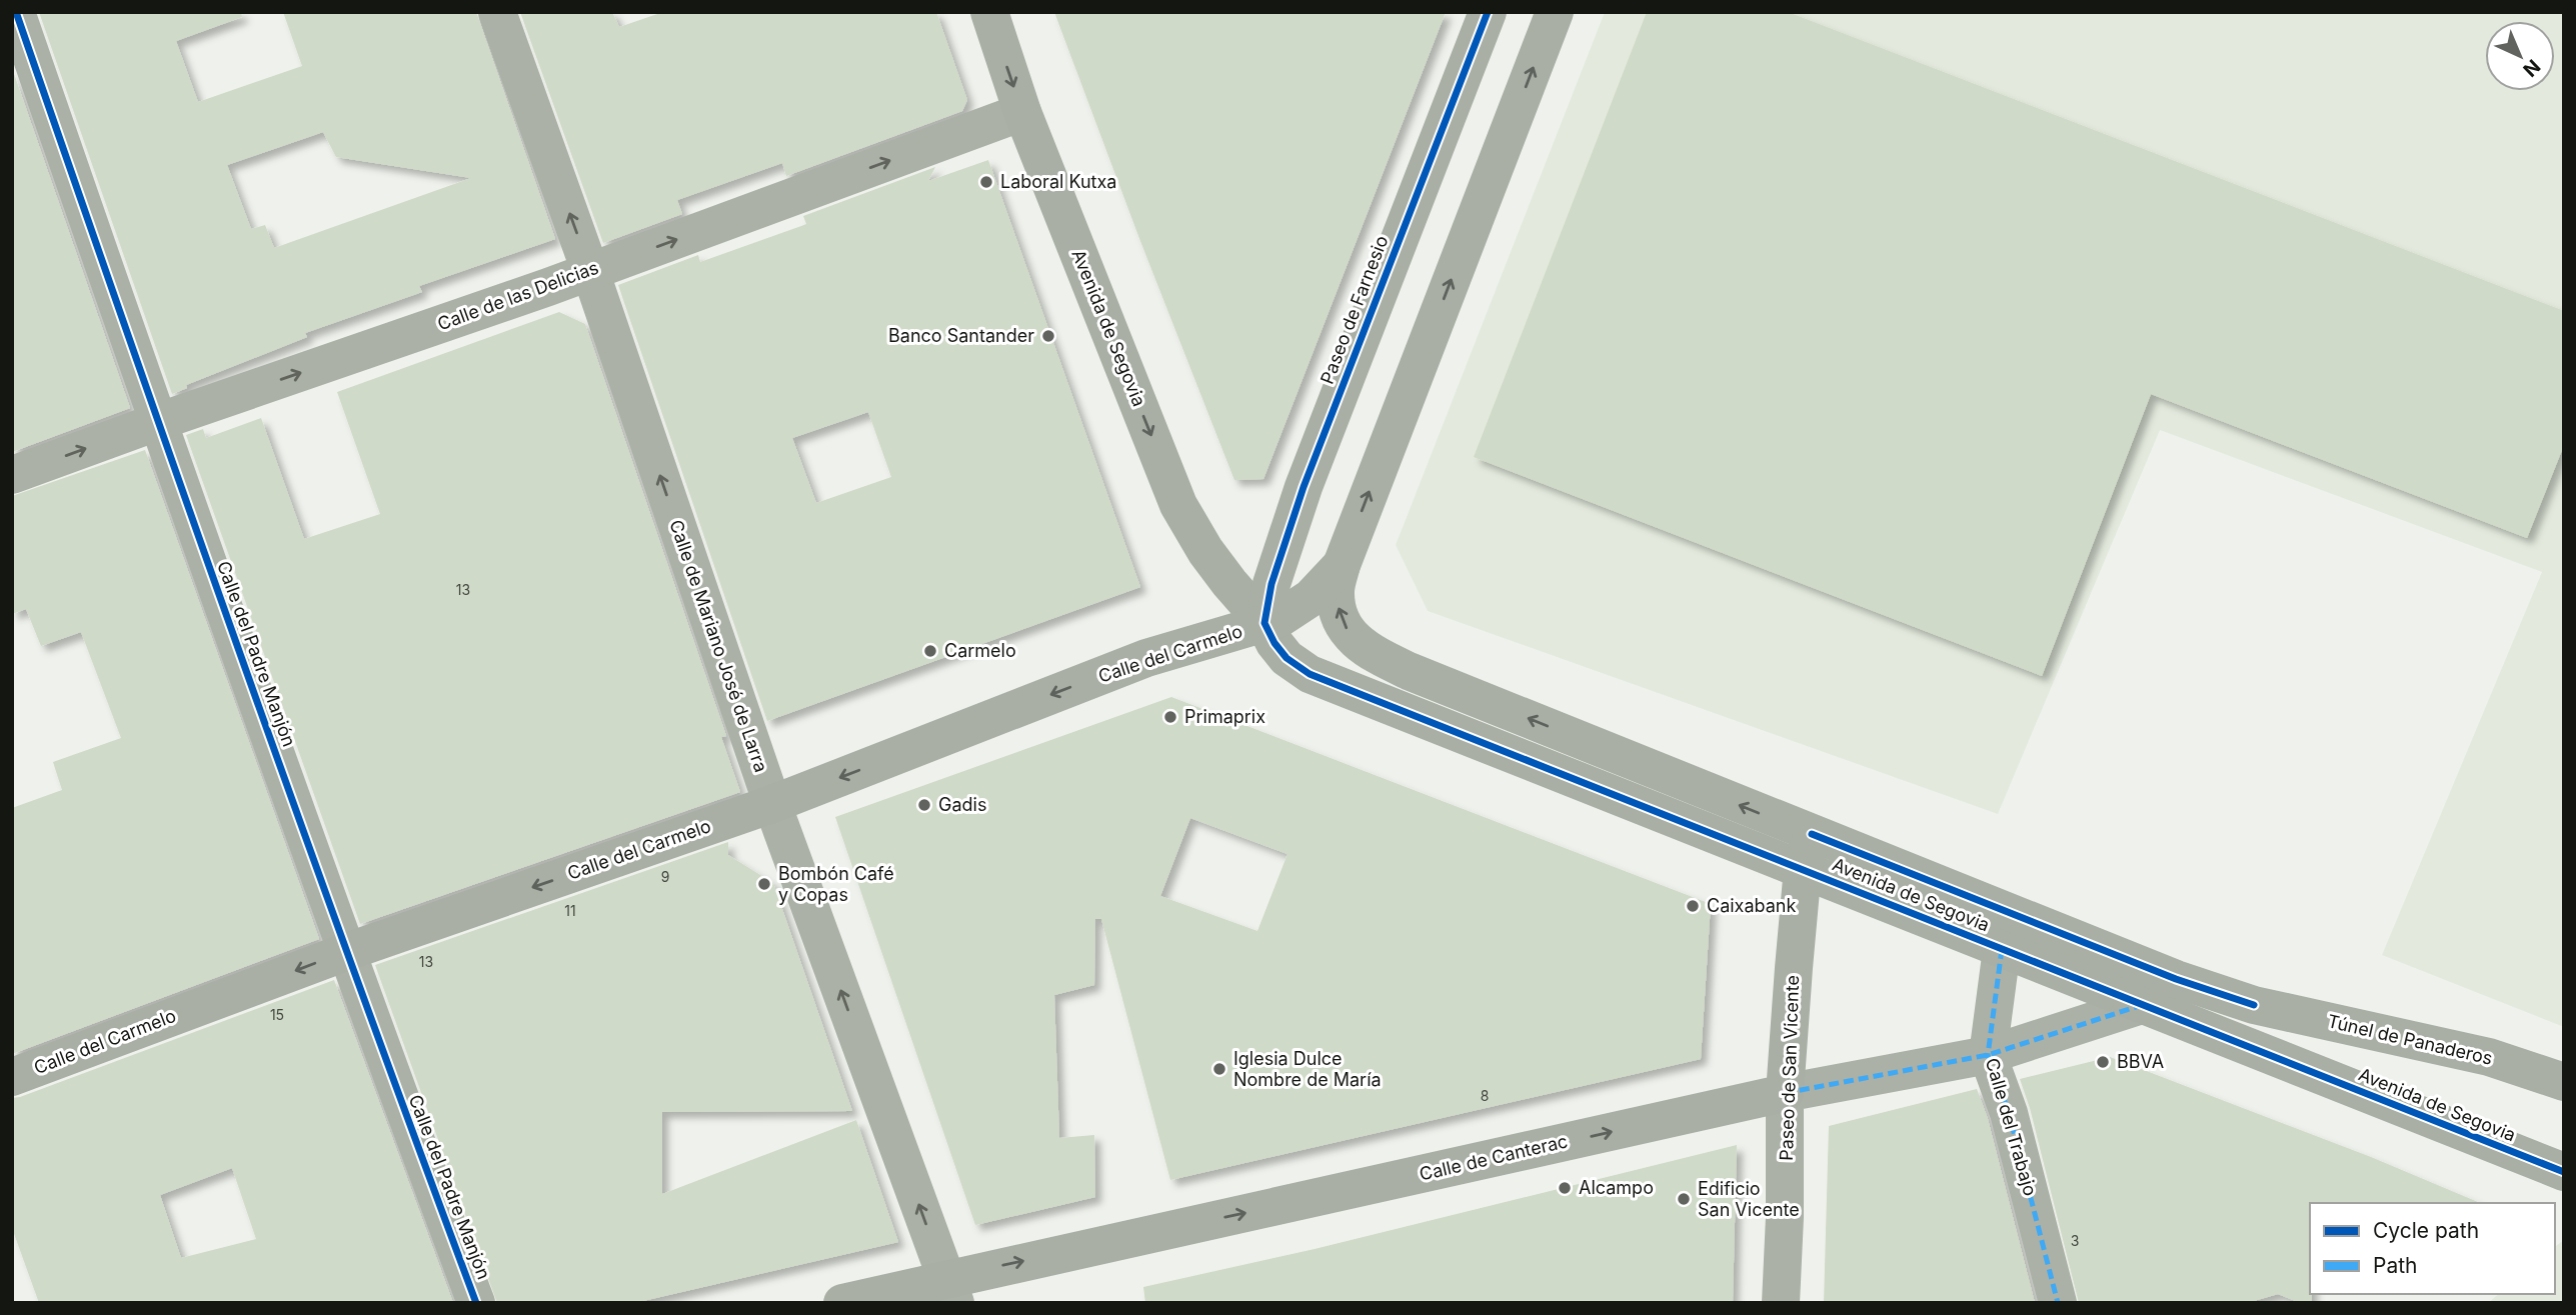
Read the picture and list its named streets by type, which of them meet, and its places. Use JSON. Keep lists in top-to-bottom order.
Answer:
{
  "streets": {
    "main road": [
      "Paseo de Farnesio",
      "Avenida de Segovia",
      "Calle del Carmelo",
      "Túnel de Panaderos",
      "Paseo de San Vicente",
      "Calle de Canterac"
    ],
    "street": [
      "Calle de las Delicias",
      "Calle de Mariano José de Larra",
      "Calle del Padre Manjón",
      "Calle del Trabajo"
    ]
  },
  "crossings": [
    ["Calle de las Delicias", "Avenida de Segovia"],
    ["Calle de las Delicias", "Calle de Mariano José de Larra"],
    ["Calle de las Delicias", "Calle del Padre Manjón"],
    ["Paseo de Farnesio", "Avenida de Segovia"],
    ["Paseo de Farnesio", "Calle del Carmelo"],
    ["Avenida de Segovia", "Calle del Carmelo"],
    ["Avenida de Segovia", "Túnel de Panaderos"],
    ["Avenida de Segovia", "Paseo de San Vicente"],
    ["Avenida de Segovia", "Calle del Trabajo"],
    ["Avenida de Segovia", "Calle de Canterac"],
    ["Calle de Mariano José de Larra", "Calle del Carmelo"],
    ["Calle de Mariano José de Larra", "Calle de Canterac"],
    ["Calle del Padre Manjón", "Calle del Carmelo"],
    ["Paseo de San Vicente", "Calle de Canterac"],
    ["Calle del Trabajo", "Calle de Canterac"]
  ],
  "one_way": [
    "Calle de las Delicias",
    "Calle de Mariano José de Larra",
    "Calle del Carmelo",
    "Calle de Canterac"
  ],
  "places": [
    "Laboral Kutxa",
    "Banco Santander",
    "Carmelo",
    "Primaprix",
    "Gadis",
    "Bombón Café y Copas",
    "Caixabank",
    "BBVA",
    "Iglesia Dulce Nombre de María",
    "Alcampo",
    "Edificio San Vicente"
  ],
  "house_numbers": [
    "13",
    "9",
    "11",
    "13",
    "15",
    "8",
    "3"
  ],
  "legend": ["Cycle path", "Path"],
  "north": "bottom right"
}
